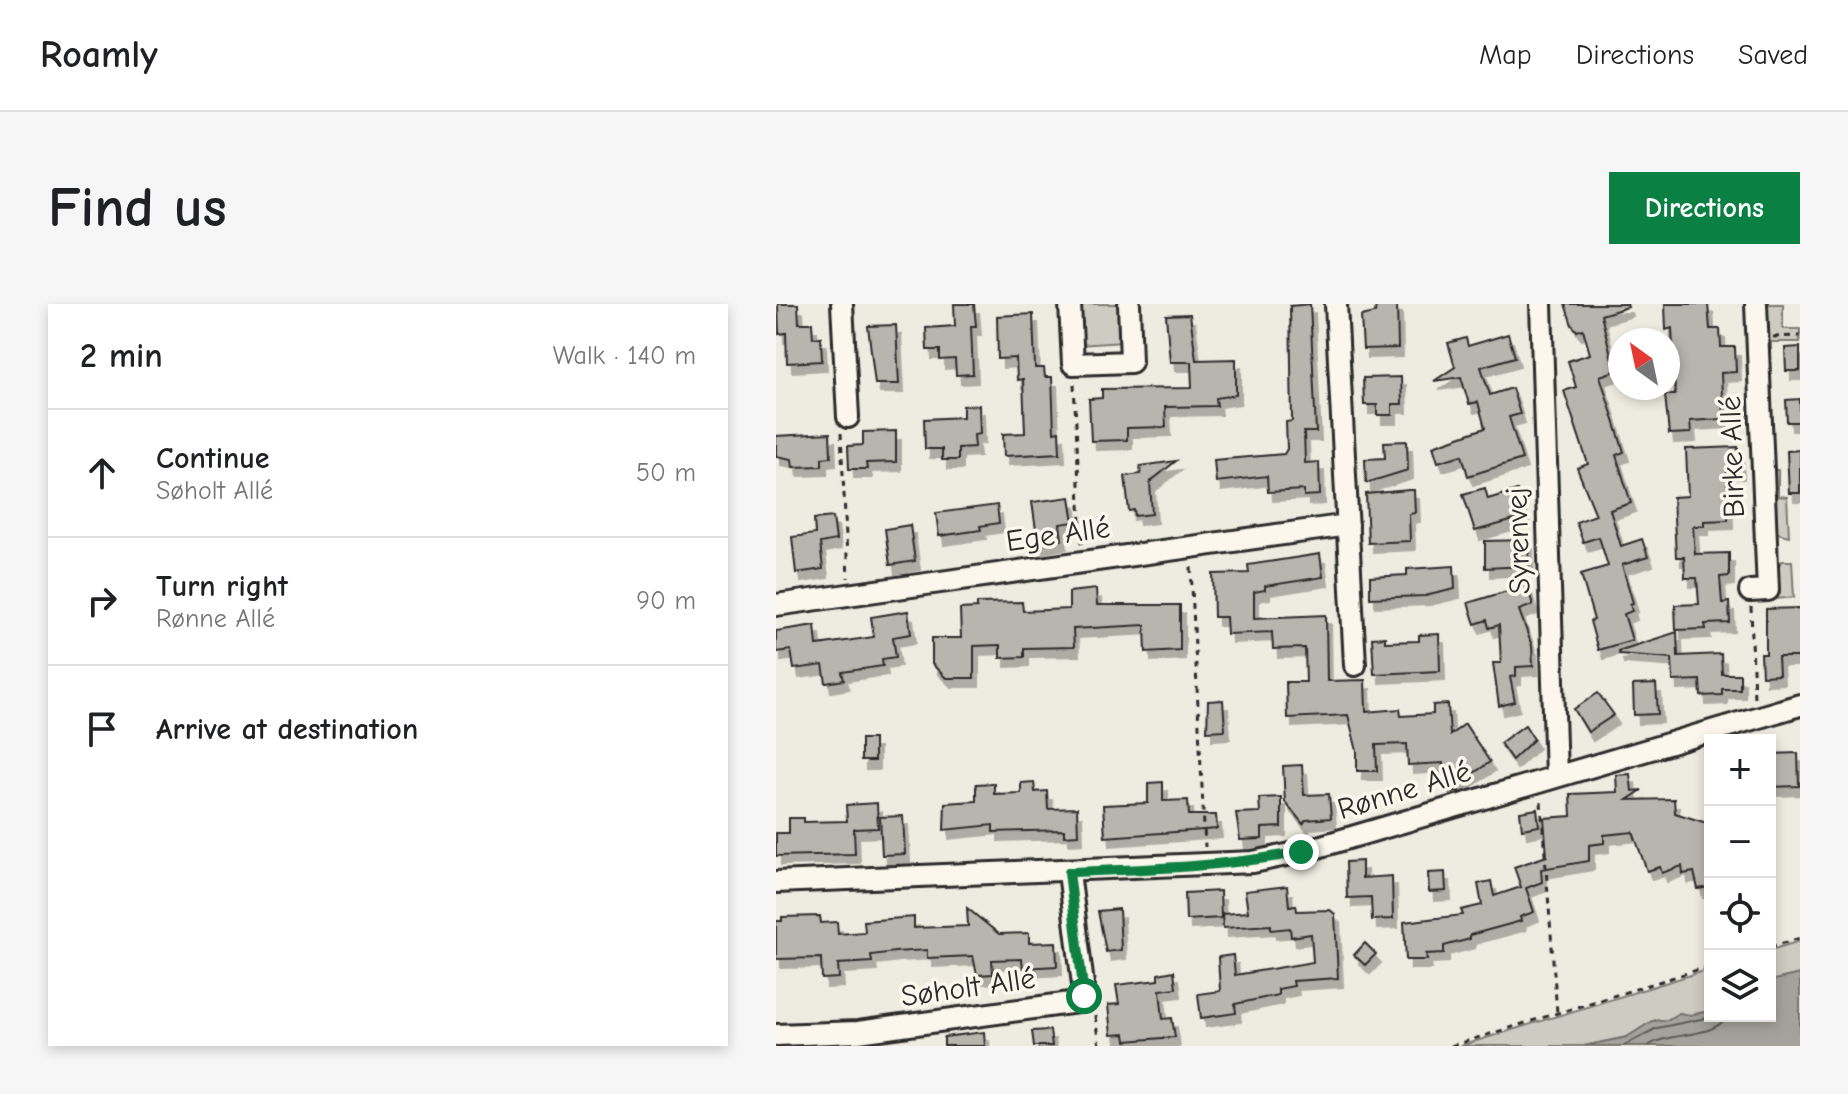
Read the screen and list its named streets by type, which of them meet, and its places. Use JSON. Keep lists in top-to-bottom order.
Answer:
{
  "streets": {
    "street": [
      "Birke Allé",
      "Ege Allé",
      "Syrenvej",
      "Rønne Allé",
      "Søholt Allé"
    ]
  },
  "crossings": [
    ["Syrenvej", "Rønne Allé"]
  ],
  "north": "top left",
  "page": {
    "header": "Roamly",
    "nav": ["Map", "Directions", "Saved"],
    "buttons": "Directions",
    "title": "Find us",
    "heading": ["2 min", "Walk · 140 m"],
    "list": [
      ["Continue", "Søholt Allé", "50 m"],
      ["Turn right", "Rønne Allé", "90 m"],
      "Arrive at destination"
    ],
    "map_buttons": ["+", "−"]
  }
}
